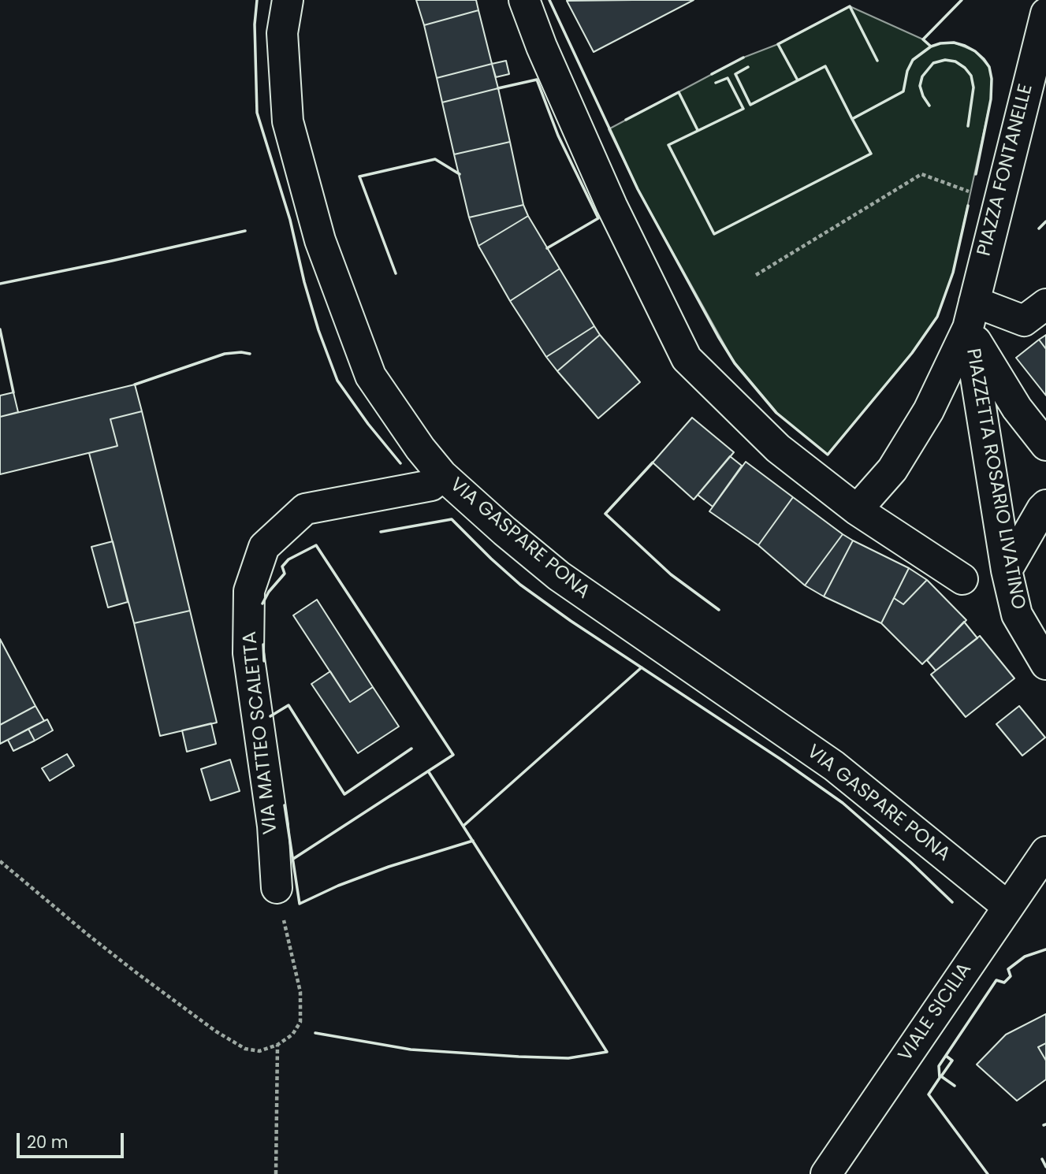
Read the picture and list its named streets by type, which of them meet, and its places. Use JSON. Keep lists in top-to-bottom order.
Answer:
{
  "streets": {
    "street": [
      "PIAZZA FONTANELLE",
      "PIAZZETTA ROSARIO LIVATINO",
      "VIA GASPARE PONA",
      "VIA MATTEO SCALETTA",
      "VIALE SICILIA"
    ]
  },
  "crossings": [
    ["PIAZZA FONTANELLE", "PIAZZETTA ROSARIO LIVATINO"],
    ["VIA GASPARE PONA", "VIA MATTEO SCALETTA"],
    ["VIA GASPARE PONA", "VIALE SICILIA"]
  ],
  "scale_bar": "20 m"
}
